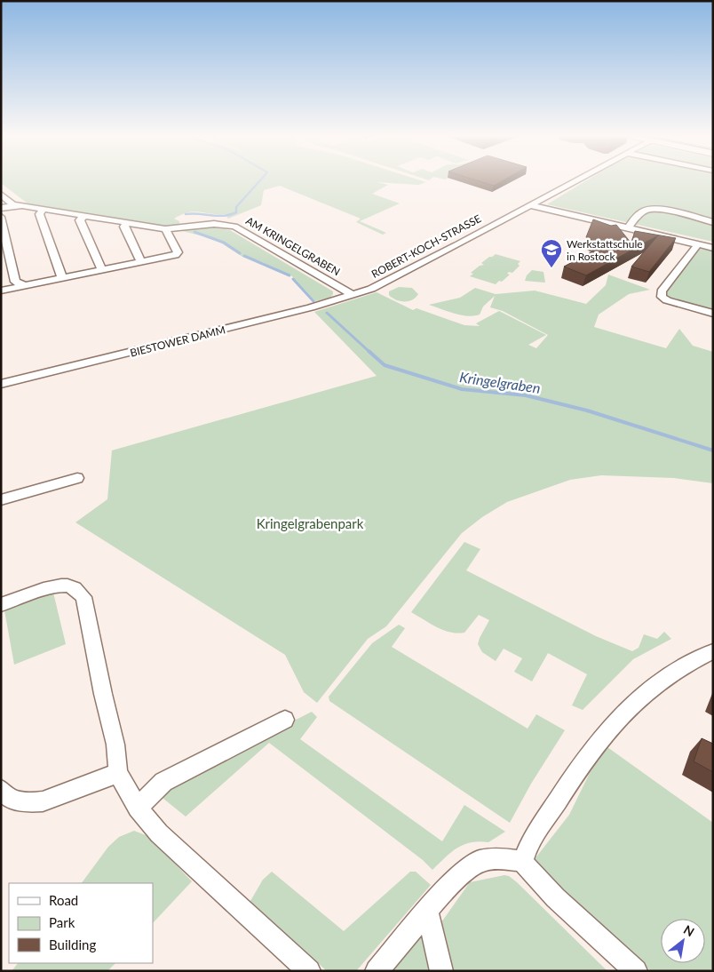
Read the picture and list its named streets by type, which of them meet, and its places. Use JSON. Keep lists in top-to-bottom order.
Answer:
{
  "streets": {
    "street": ["AM KRINGELGRABEN", "ROBERT-KOCH-STRASSE", "BIESTOWER DAMM"]
  },
  "crossings": [
    ["AM KRINGELGRABEN", "ROBERT-KOCH-STRASSE"],
    ["AM KRINGELGRABEN", "BIESTOWER DAMM"],
    ["ROBERT-KOCH-STRASSE", "BIESTOWER DAMM"]
  ],
  "water": ["Kringelgraben"],
  "parks": ["Kringelgrabenpark"],
  "places": {
    "school or university": ["Werkstattschule in Rostock"]
  },
  "legend": ["Road", "Park", "Building"],
  "north": "top right"
}
